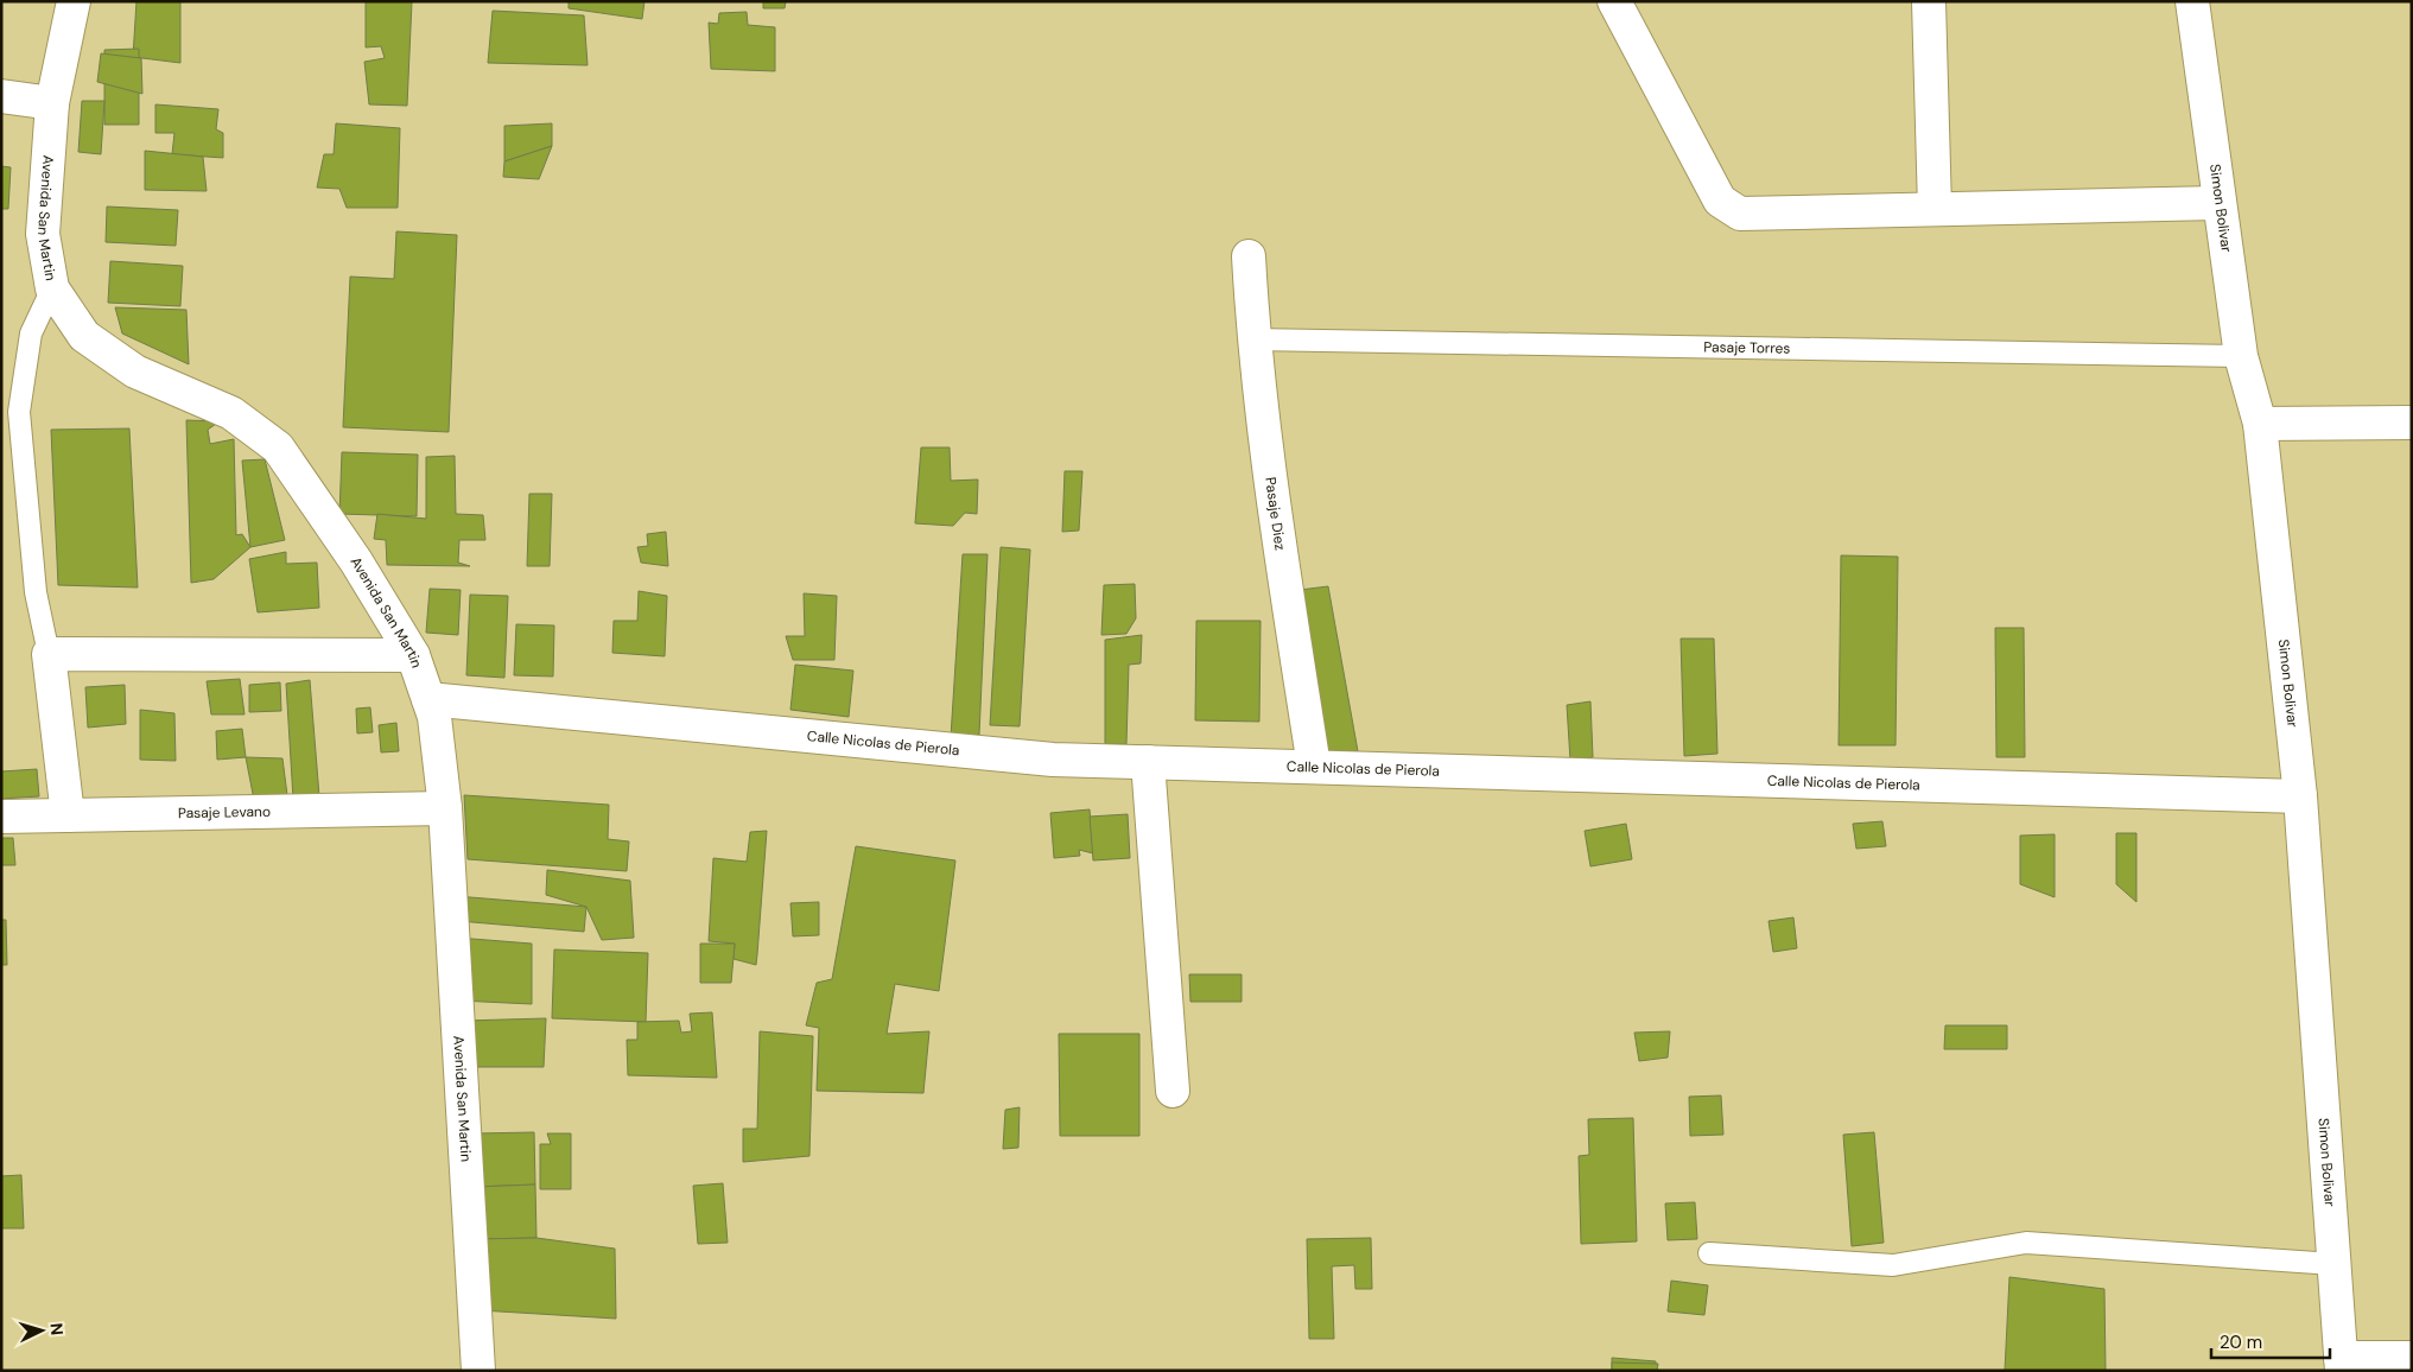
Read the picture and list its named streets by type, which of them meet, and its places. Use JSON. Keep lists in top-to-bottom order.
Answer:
{
  "streets": {
    "street": [
      "Simon Bolivar",
      "Avenida San Martin",
      "Pasaje Diez",
      "Calle Nicolas de Pierola",
      "Pasaje Levano"
    ],
    "lane": ["Pasaje Torres"]
  },
  "crossings": [
    ["Simon Bolivar", "Pasaje Torres"],
    ["Simon Bolivar", "Calle Nicolas de Pierola"],
    ["Avenida San Martin", "Calle Nicolas de Pierola"],
    ["Avenida San Martin", "Pasaje Levano"],
    ["Pasaje Torres", "Pasaje Diez"],
    ["Pasaje Diez", "Calle Nicolas de Pierola"]
  ],
  "scale_bar": "20 m",
  "north": "right"
}
